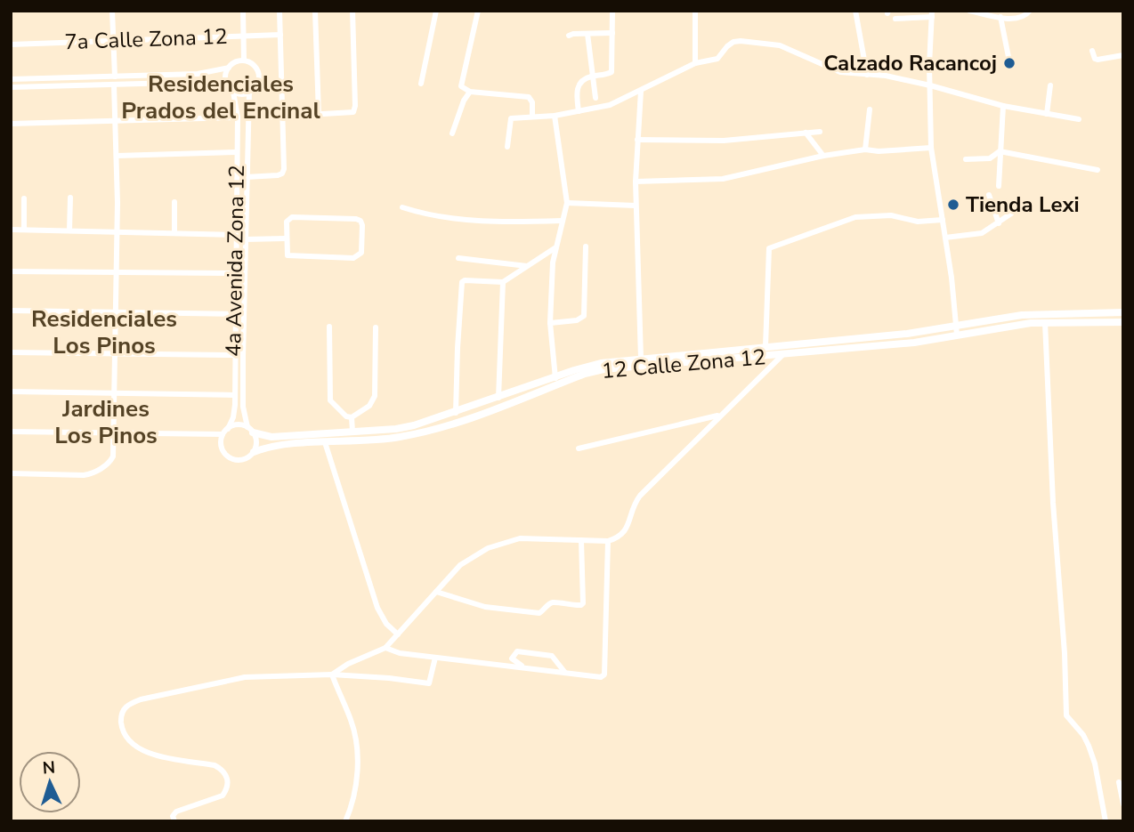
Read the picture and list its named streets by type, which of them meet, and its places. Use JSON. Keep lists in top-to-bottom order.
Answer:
{
  "streets": {
    "street": ["7a Calle Zona 12", "4a Avenida Zona 12", "12 Calle Zona 12"]
  },
  "crossings": [
    ["4a Avenida Zona 12", "12 Calle Zona 12"]
  ],
  "districts": ["Residenciales Prados del Encinal", "Residenciales Los Pinos", "Jardines Los Pinos"],
  "places": ["Calzado Racancoj", "Tienda Lexi"],
  "north": "top"
}
